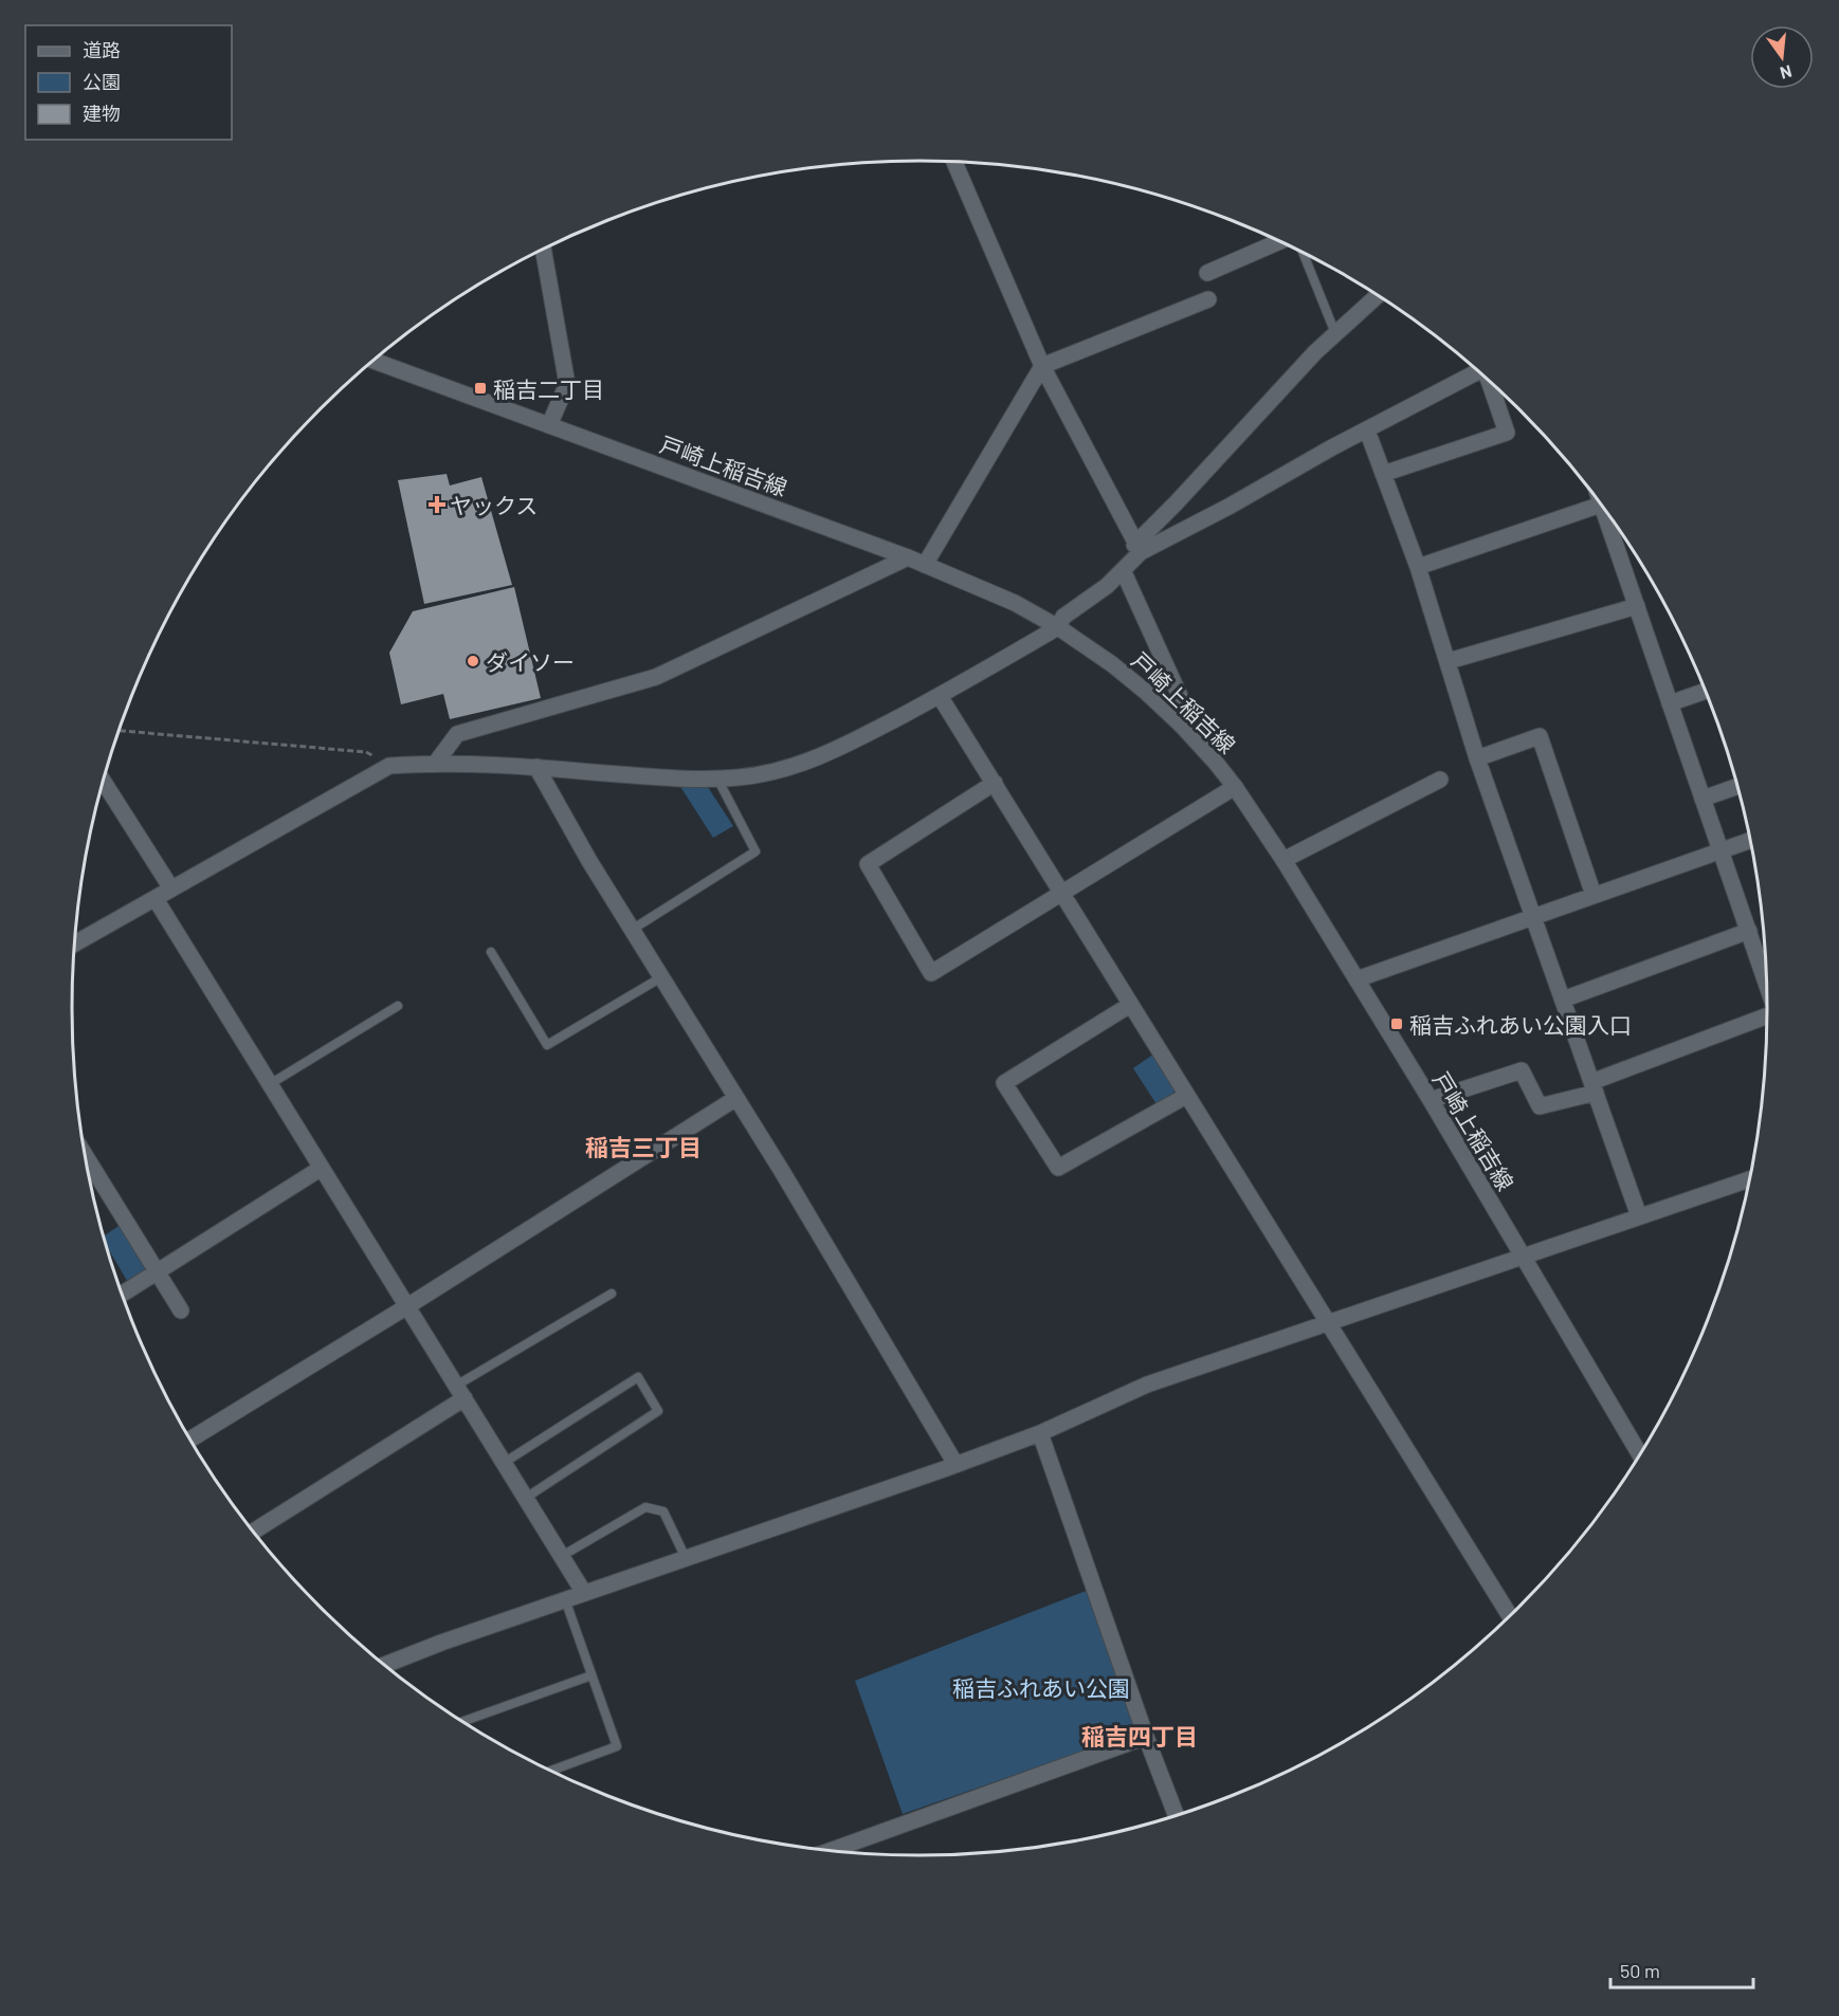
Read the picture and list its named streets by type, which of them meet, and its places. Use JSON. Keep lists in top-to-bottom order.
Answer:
{
  "streets": {
    "street": ["戸崎上稲吉線"]
  },
  "districts": ["稲吉三丁目", "稲吉四丁目"],
  "parks": ["稲吉ふれあい公園"],
  "places": {
    "transit": ["稲吉二丁目", "稲吉ふれあい公園入口"],
    "health": ["ヤックス"],
    "other": ["ダイソー"]
  },
  "legend": ["道路", "公園", "建物"],
  "scale_bar": "50 m",
  "north": "bottom"
}
